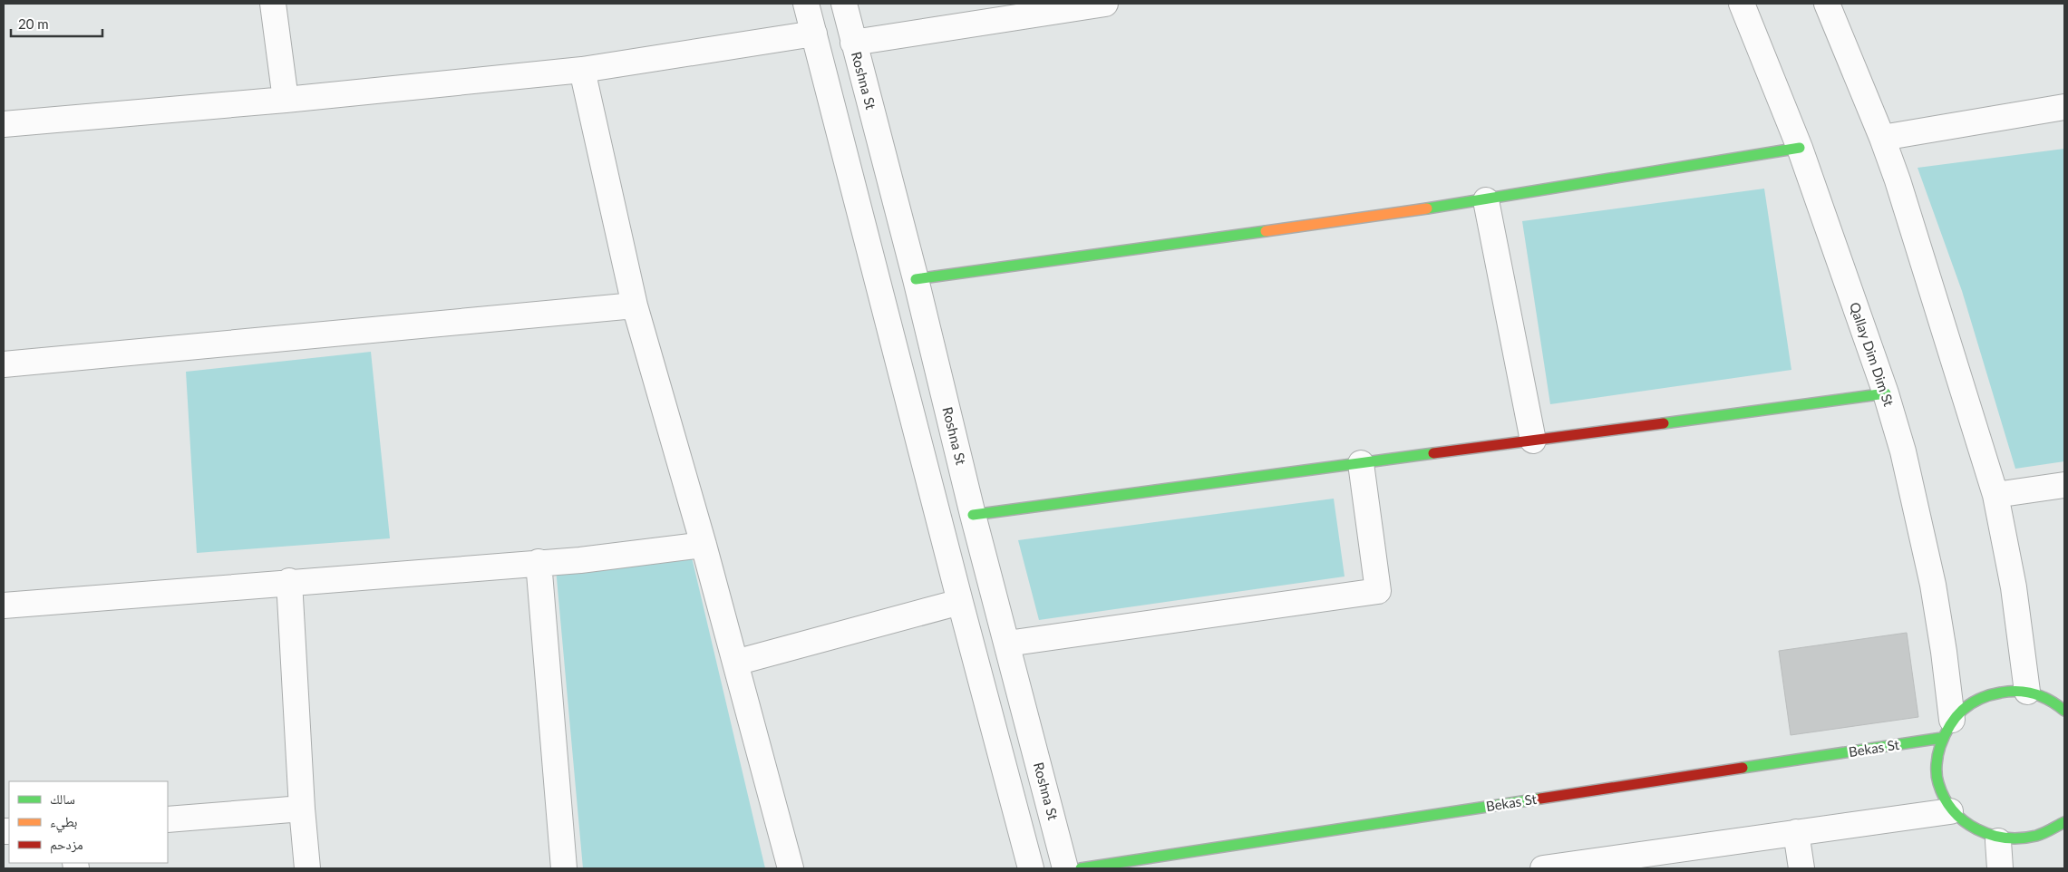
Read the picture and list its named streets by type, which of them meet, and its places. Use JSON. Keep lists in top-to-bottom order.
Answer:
{
  "streets": {
    "street": ["Roshna St", "Qallay Dim Dim St", "Bekas St"]
  },
  "crossings": [
    ["Qallay Dim Dim St", "Bekas St"]
  ],
  "legend": ["سالك", "بطيء", "مزدحم"],
  "scale_bar": "20 m"
}
